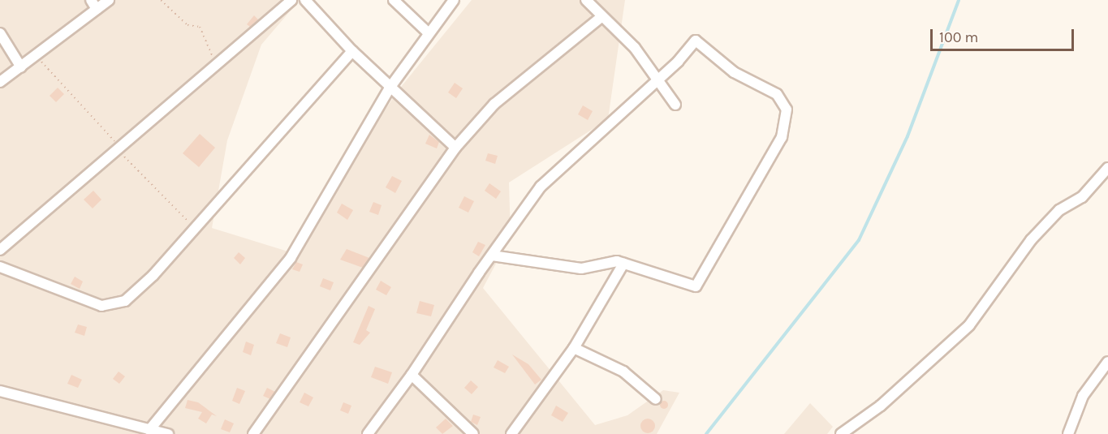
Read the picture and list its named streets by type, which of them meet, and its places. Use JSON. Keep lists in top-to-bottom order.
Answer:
{
  "scale_bar": "100 m"
}
